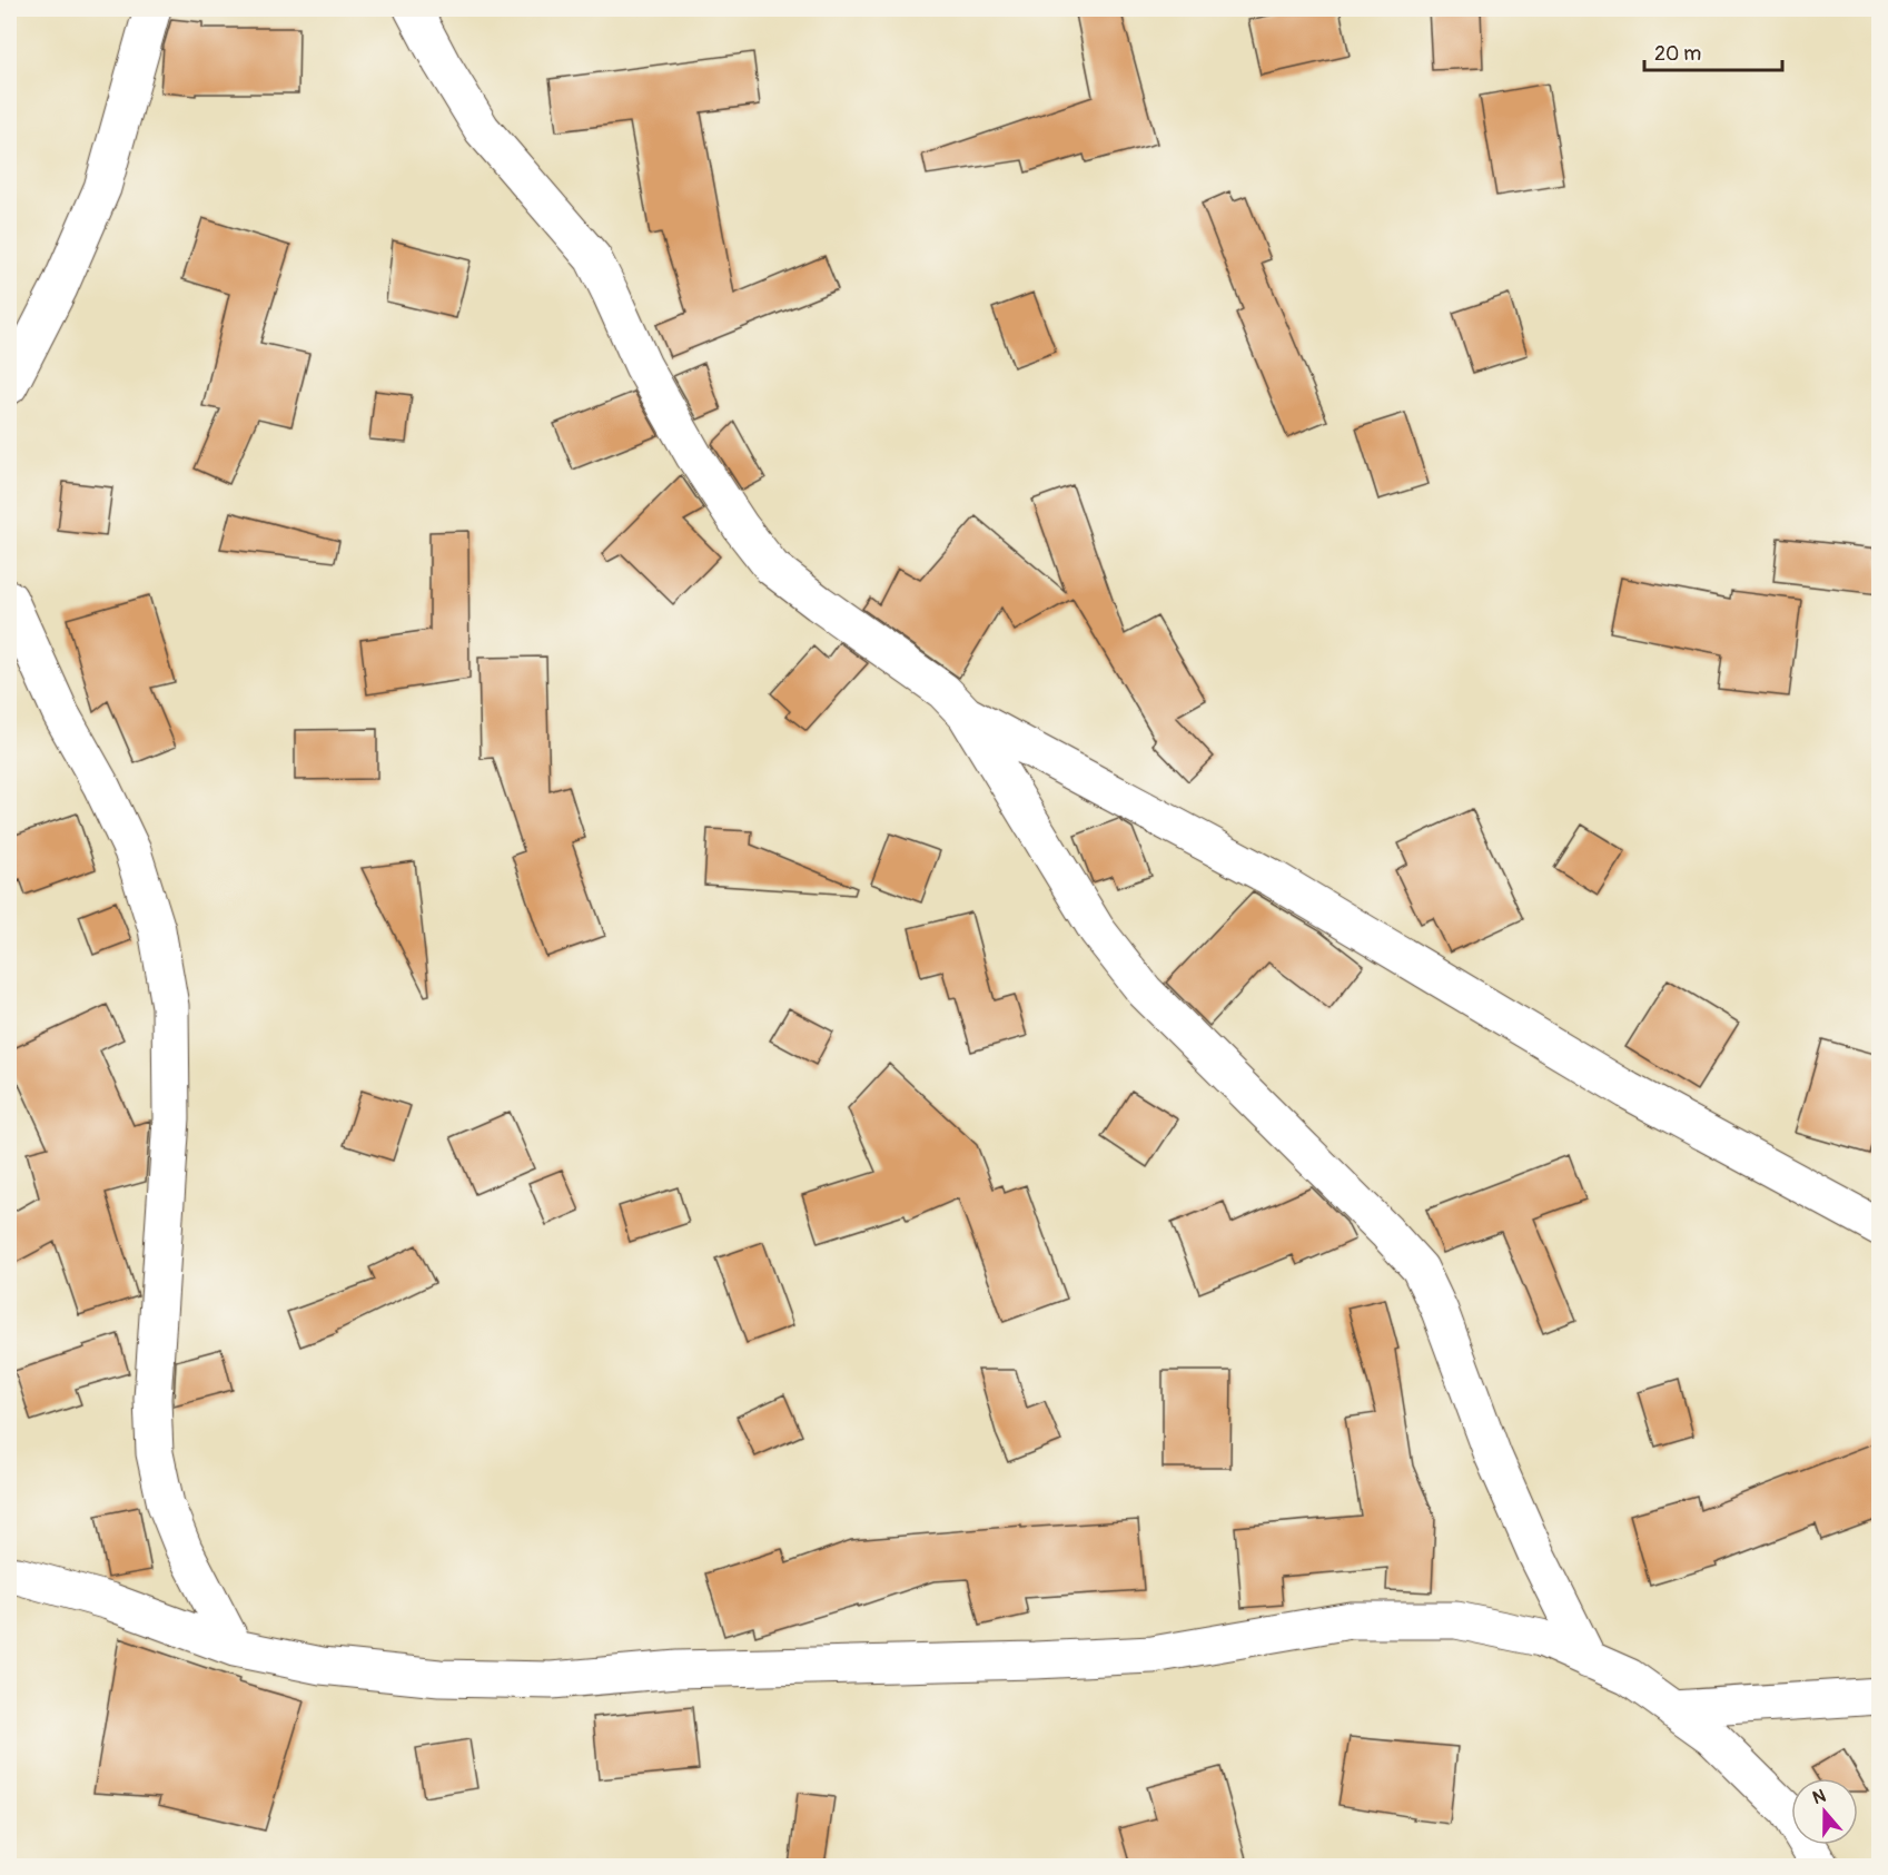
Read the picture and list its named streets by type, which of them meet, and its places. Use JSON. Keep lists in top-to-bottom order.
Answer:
{
  "scale_bar": "20 m",
  "north": "top"
}
